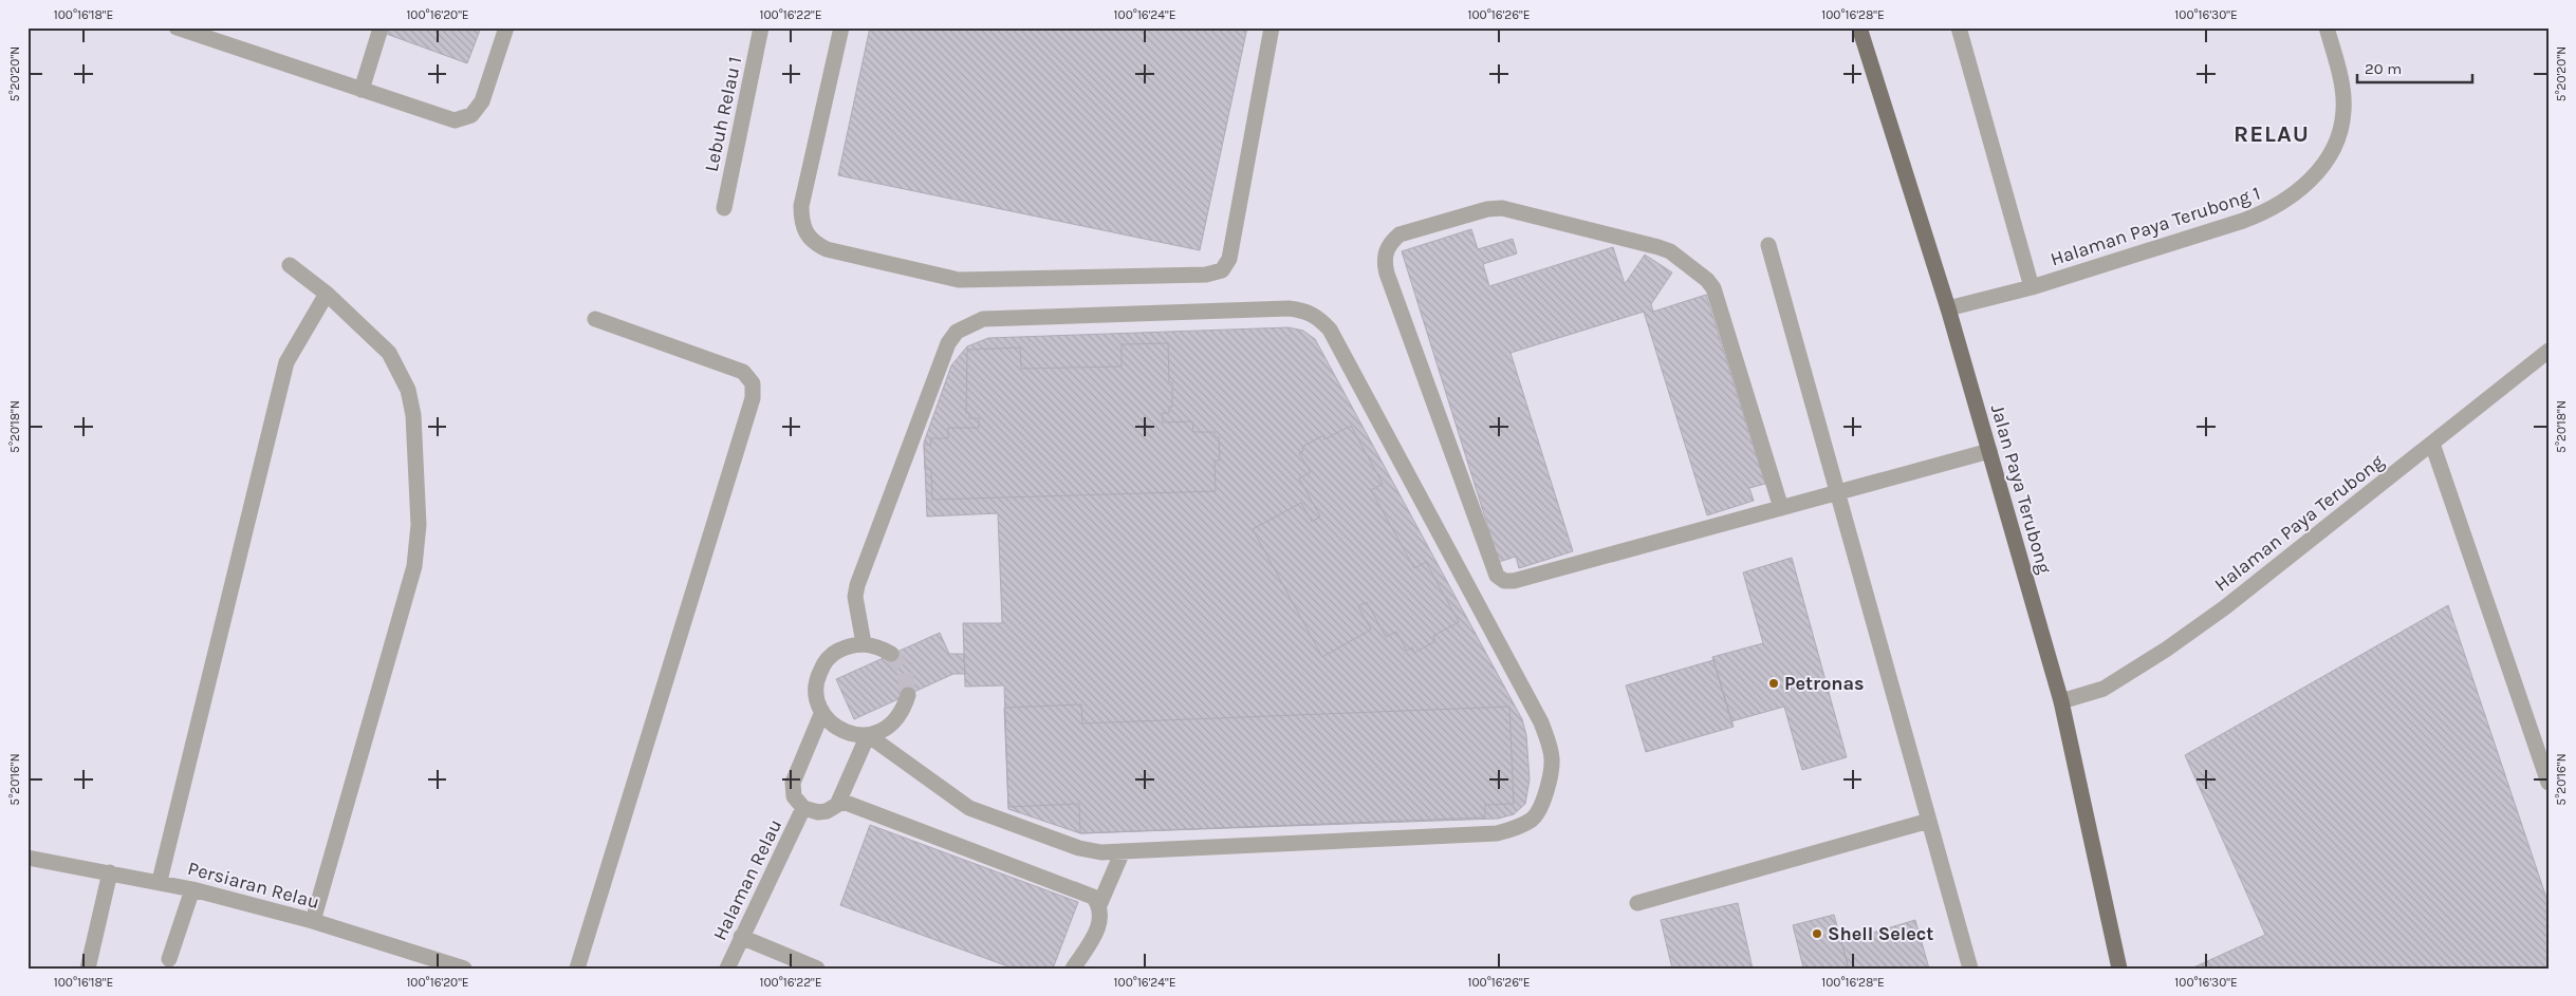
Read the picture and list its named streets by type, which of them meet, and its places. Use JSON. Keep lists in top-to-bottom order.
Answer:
{
  "streets": {
    "main road": ["Jalan Paya Terubong"],
    "street": [
      "Lebuh Relau 1",
      "Halaman Paya Terubong 1",
      "Halaman Paya Terubong",
      "Halaman Relau",
      "Persiaran Relau"
    ]
  },
  "crossings": [
    ["Halaman Paya Terubong 1", "Jalan Paya Terubong"],
    ["Jalan Paya Terubong", "Halaman Paya Terubong"]
  ],
  "districts": ["RELAU"],
  "places": ["Petronas", "Shell Select"],
  "scale_bar": "20 m",
  "coordinates": [
    "100°16'18\"E",
    "100°16'20\"E",
    "100°16'22\"E",
    "100°16'24\"E",
    "100°16'26\"E",
    "100°16'28\"E",
    "100°16'30\"E",
    "5°20'20\"N",
    "5°20'18\"N",
    "5°20'16\"N"
  ]
}
